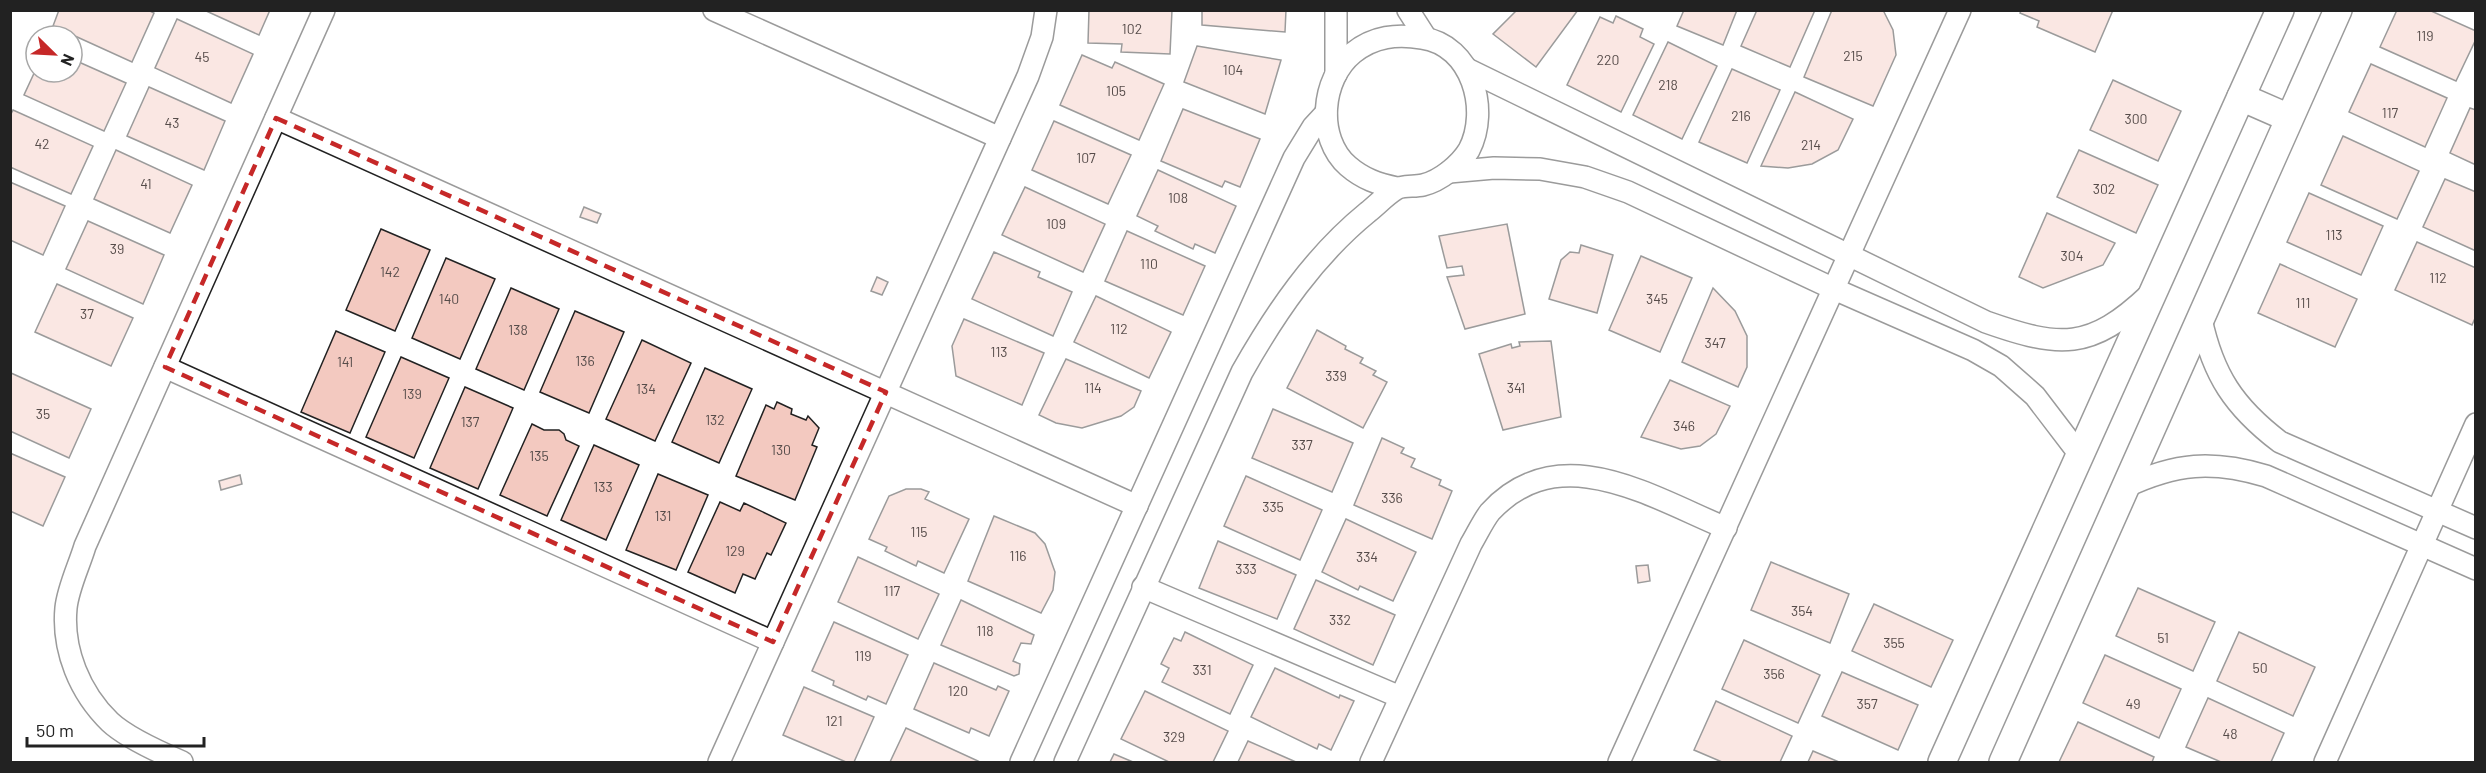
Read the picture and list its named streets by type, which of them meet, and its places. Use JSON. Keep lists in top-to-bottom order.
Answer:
{
  "house_numbers": [
    "102",
    "119",
    "215",
    "45",
    "220",
    "104",
    "218",
    "105",
    "117",
    "216",
    "300",
    "43",
    "42",
    "214",
    "107",
    "41",
    "302",
    "108",
    "109",
    "113",
    "39",
    "304",
    "110",
    "142",
    "112",
    "140",
    "345",
    "111",
    "37",
    "112",
    "138",
    "347",
    "113",
    "136",
    "141",
    "339",
    "114",
    "341",
    "134",
    "139",
    "35",
    "132",
    "137",
    "346",
    "337",
    "130",
    "135",
    "133",
    "336",
    "335",
    "131",
    "115",
    "129",
    "116",
    "334",
    "333",
    "117",
    "354",
    "332",
    "118",
    "51",
    "355",
    "119",
    "50",
    "331",
    "356",
    "120",
    "357",
    "49",
    "121",
    "48",
    "329"
  ],
  "scale_bar": "50 m",
  "north": "bottom right"
}
